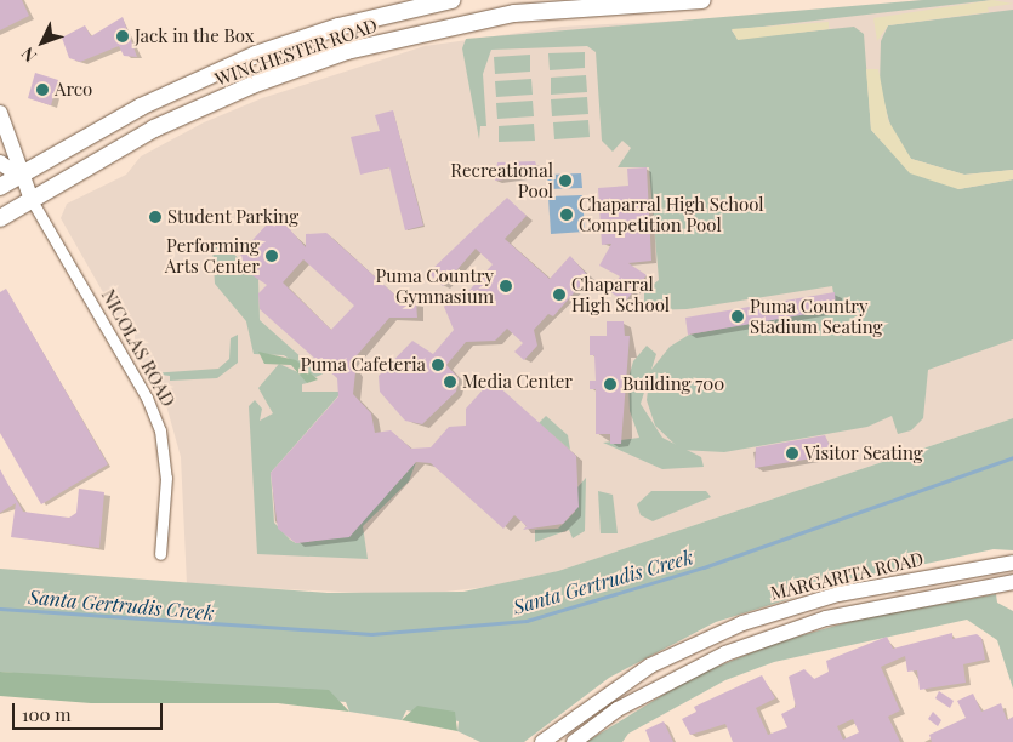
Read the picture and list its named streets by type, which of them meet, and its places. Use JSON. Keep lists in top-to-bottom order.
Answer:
{
  "streets": {
    "main road": ["WINCHESTER ROAD", "NICOLAS ROAD", "MARGARITA ROAD"]
  },
  "crossings": [
    ["WINCHESTER ROAD", "NICOLAS ROAD"]
  ],
  "water": ["Santa Gertrudis Creek"],
  "places": [
    "Jack in the Box",
    "Arco",
    "Recreational Pool",
    "Chaparral High School Competition Pool",
    "Student Parking",
    "Performing Arts Center",
    "Puma Country Gymnasium",
    "Chaparral High School",
    "Puma Country Stadium Seating",
    "Puma Cafeteria",
    "Media Center",
    "Building 700",
    "Visitor Seating"
  ],
  "scale_bar": "100 m",
  "north": "bottom left"
}
